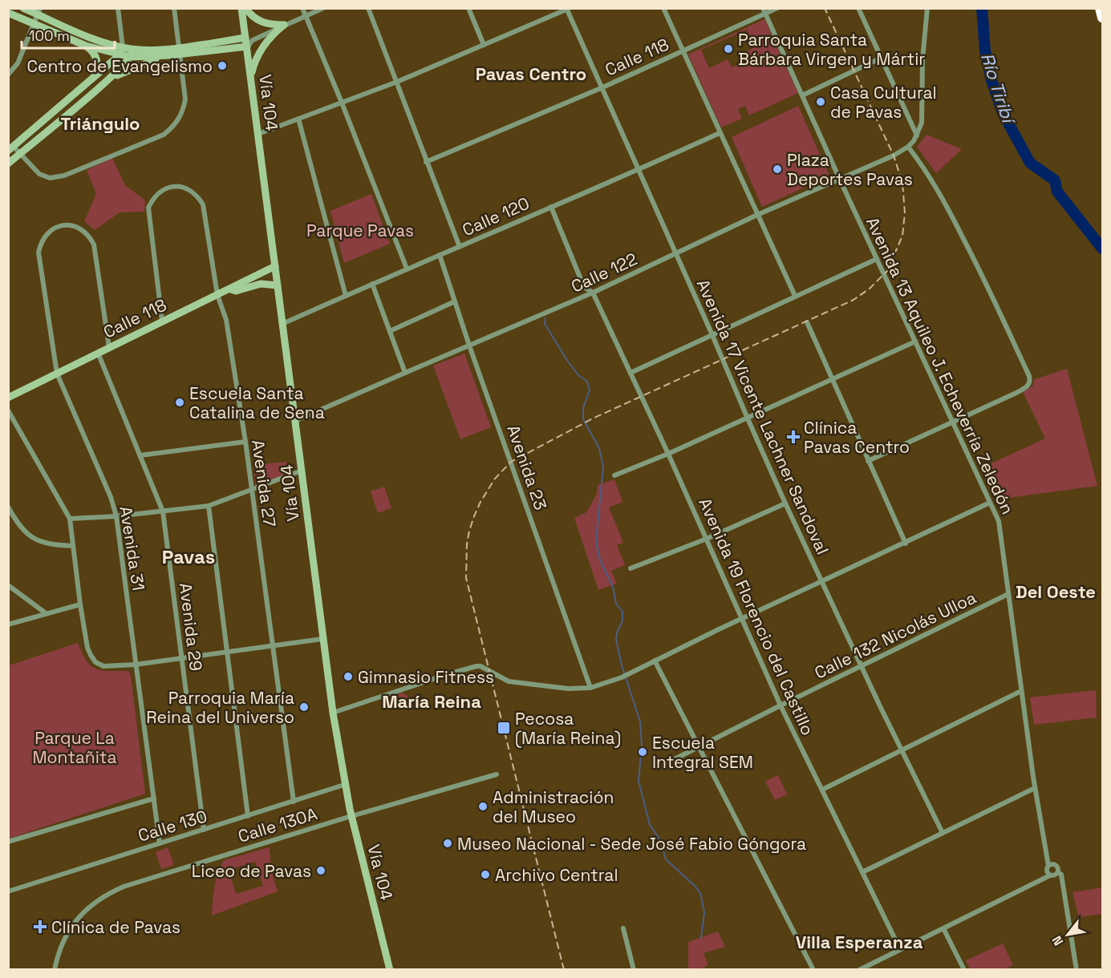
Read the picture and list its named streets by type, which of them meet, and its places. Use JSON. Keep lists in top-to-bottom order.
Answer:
{
  "streets": {
    "main road": ["Calle 118", "Vía 104"],
    "street": [
      "Calle 120",
      "Calle 122",
      "Avenida 13 Aquileo J. Echeverría Zeledón",
      "Avenida 17 Vicente Lachner Sandoval",
      "Avenida 23",
      "Avenida 27",
      "Avenida 31",
      "Avenida 19 Florencio del Castillo",
      "Avenida 29",
      "Calle 132 Nicolás Ulloa",
      "Calle 130A",
      "Calle 130"
    ]
  },
  "crossings": [
    ["Calle 118", "Vía 104"],
    ["Calle 118", "Avenida 13 Aquileo J. Echeverría Zeledón"],
    ["Calle 118", "Avenida 17 Vicente Lachner Sandoval"],
    ["Calle 118", "Avenida 27"],
    ["Calle 118", "Avenida 31"],
    ["Calle 118", "Avenida 29"],
    ["Vía 104", "Calle 120"],
    ["Vía 104", "Calle 122"],
    ["Vía 104", "Calle 130A"],
    ["Vía 104", "Calle 130"],
    ["Calle 120", "Avenida 17 Vicente Lachner Sandoval"],
    ["Calle 120", "Avenida 23"],
    ["Calle 120", "Avenida 19 Florencio del Castillo"],
    ["Calle 122", "Avenida 13 Aquileo J. Echeverría Zeledón"],
    ["Calle 122", "Avenida 17 Vicente Lachner Sandoval"],
    ["Calle 122", "Avenida 23"],
    ["Calle 122", "Avenida 19 Florencio del Castillo"],
    ["Avenida 13 Aquileo J. Echeverría Zeledón", "Calle 132 Nicolás Ulloa"],
    ["Avenida 17 Vicente Lachner Sandoval", "Calle 132 Nicolás Ulloa"],
    ["Avenida 27", "Calle 130"],
    ["Avenida 31", "Calle 130"],
    ["Avenida 19 Florencio del Castillo", "Calle 132 Nicolás Ulloa"],
    ["Avenida 29", "Calle 130"]
  ],
  "districts": [
    "Pavas Centro",
    "Triángulo",
    "Pavas",
    "Del Oeste",
    "María Reina",
    "Villa Esperanza"
  ],
  "water": ["Río Tiribí"],
  "parks": ["Parque Pavas", "Parque La Montañita"],
  "places": {
    "other": [
      "Parroquia Santa Bárbara Virgen y Mártir",
      "Centro de Evangelismo",
      "Casa Cultural de Pavas",
      "Plaza Deportes Pavas",
      "Escuela Santa Catalina de Sena",
      "Gimnasio Fitness",
      "Parroquia María Reina del Universo",
      "Escuela Integral SEM",
      "Administración del Museo",
      "Museo Nacional - Sede José Fabio Góngora",
      "Liceo de Pavas",
      "Archivo Central"
    ],
    "health": ["Clínica Pavas Centro", "Clínica de Pavas"],
    "transit": ["Pecosa (María Reina)"]
  },
  "scale_bar": "100 m",
  "north": "bottom left"
}
